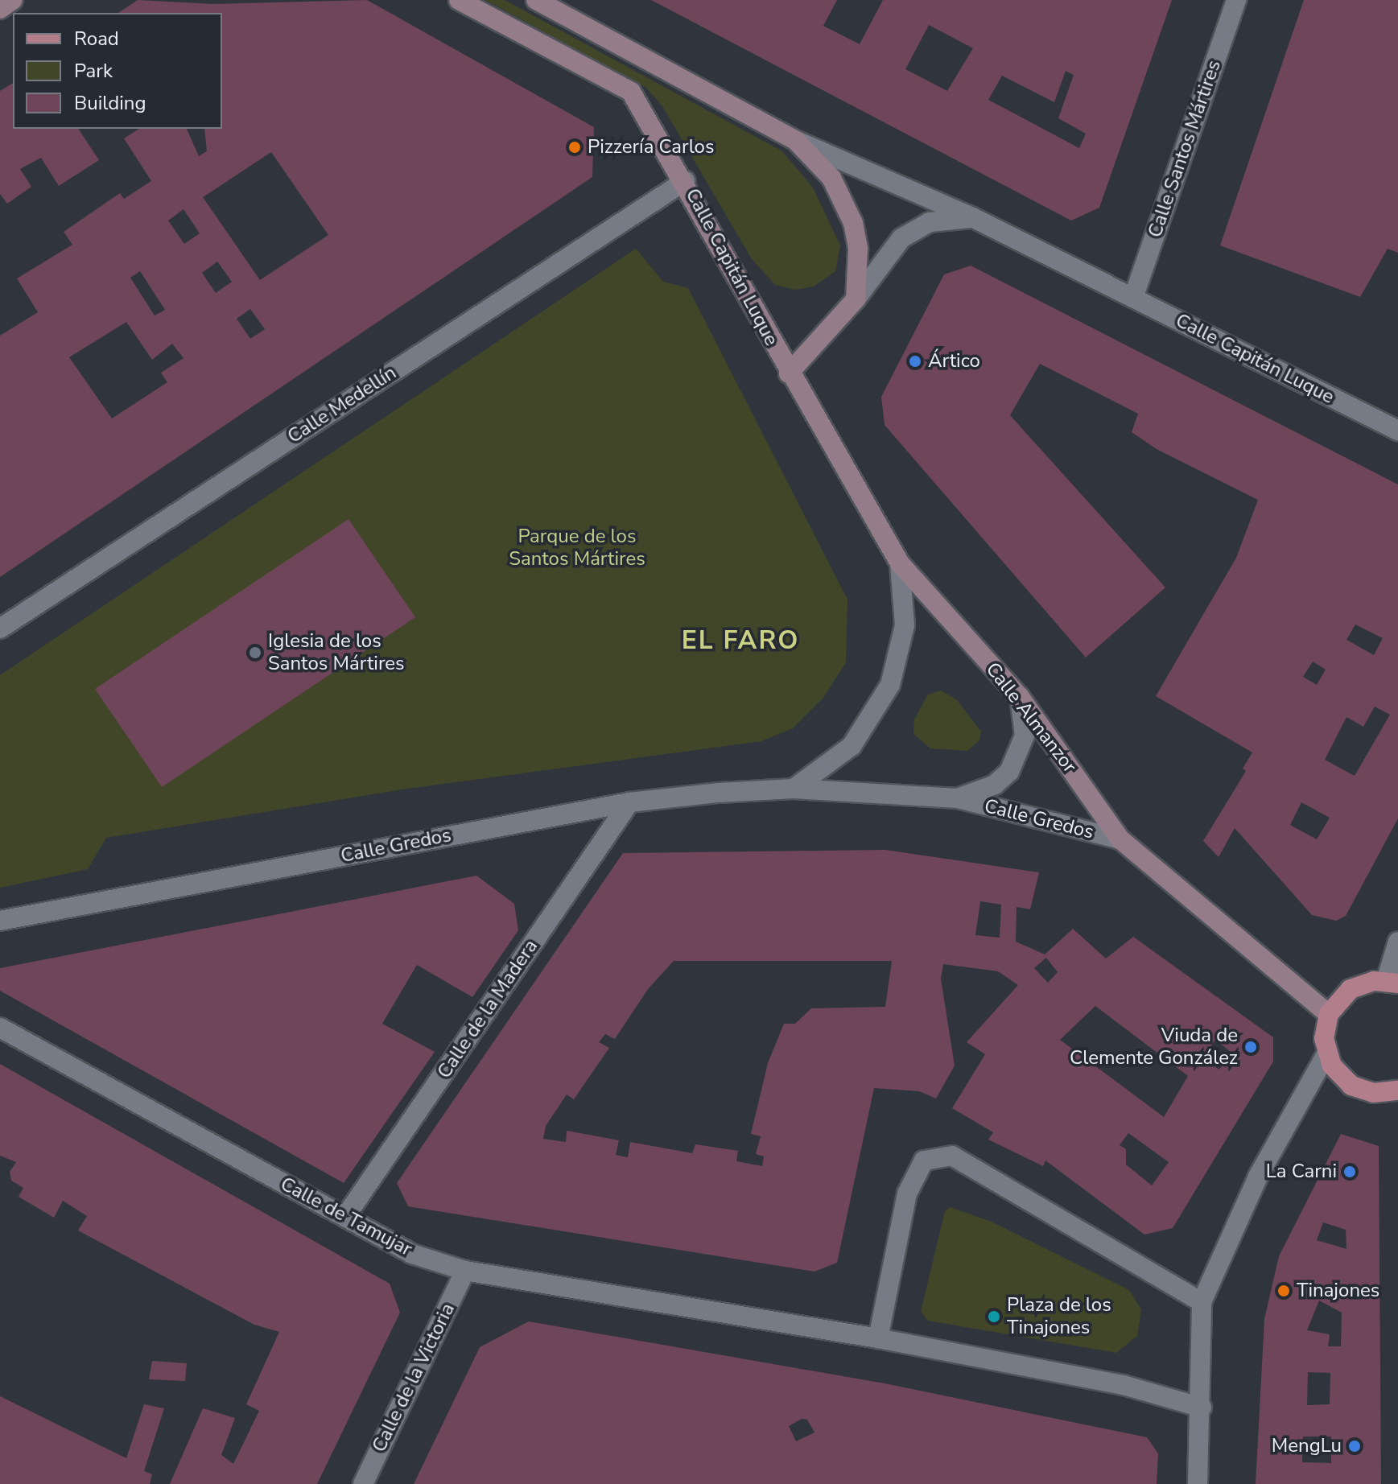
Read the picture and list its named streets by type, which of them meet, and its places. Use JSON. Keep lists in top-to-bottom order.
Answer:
{
  "streets": {
    "main road": ["Calle Capitán Luque", "Calle Almanzor"],
    "street": [
      "Calle Santos Mártires",
      "Calle Medellín",
      "Calle Gredos",
      "Calle de la Madera",
      "Calle de Tamujar",
      "Calle de la Victoria"
    ]
  },
  "crossings": [
    ["Calle Santos Mártires", "Calle Capitán Luque"],
    ["Calle Capitán Luque", "Calle Medellín"],
    ["Calle Capitán Luque", "Calle Almanzor"],
    ["Calle Almanzor", "Calle Gredos"],
    ["Calle Gredos", "Calle de la Madera"],
    ["Calle de la Madera", "Calle de Tamujar"],
    ["Calle de Tamujar", "Calle de la Victoria"]
  ],
  "districts": ["EL FARO"],
  "parks": ["Parque de los Santos Mártires"],
  "places": [
    "Pizzería Carlos",
    "Ártico",
    "Iglesia de los Santos Mártires",
    "Viuda de Clemente González",
    "La Carni",
    "Tinajones",
    "Plaza de los Tinajones",
    "MengLu"
  ],
  "legend": ["Road", "Park", "Building"]
}
